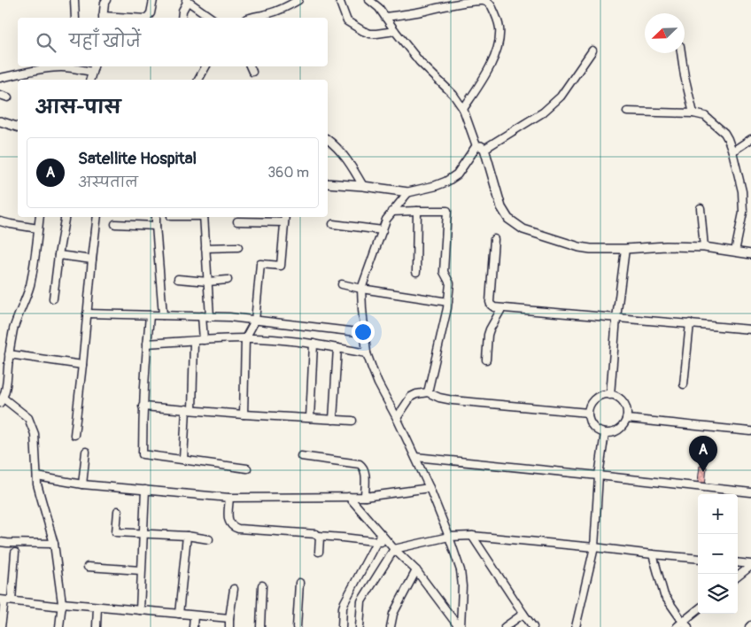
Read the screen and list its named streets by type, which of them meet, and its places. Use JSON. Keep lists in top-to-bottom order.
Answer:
{
  "north": "bottom left",
  "page": {
    "search": "यहाँ खोजें",
    "heading": "आस-पास",
    "list": [
      {
        "mark": "A",
        "name": "Satellite Hospital",
        "note": "अस्पताल",
        "value": "360 m"
      }
    ],
    "pins": "A",
    "map_buttons": ["+", "−"]
  }
}
